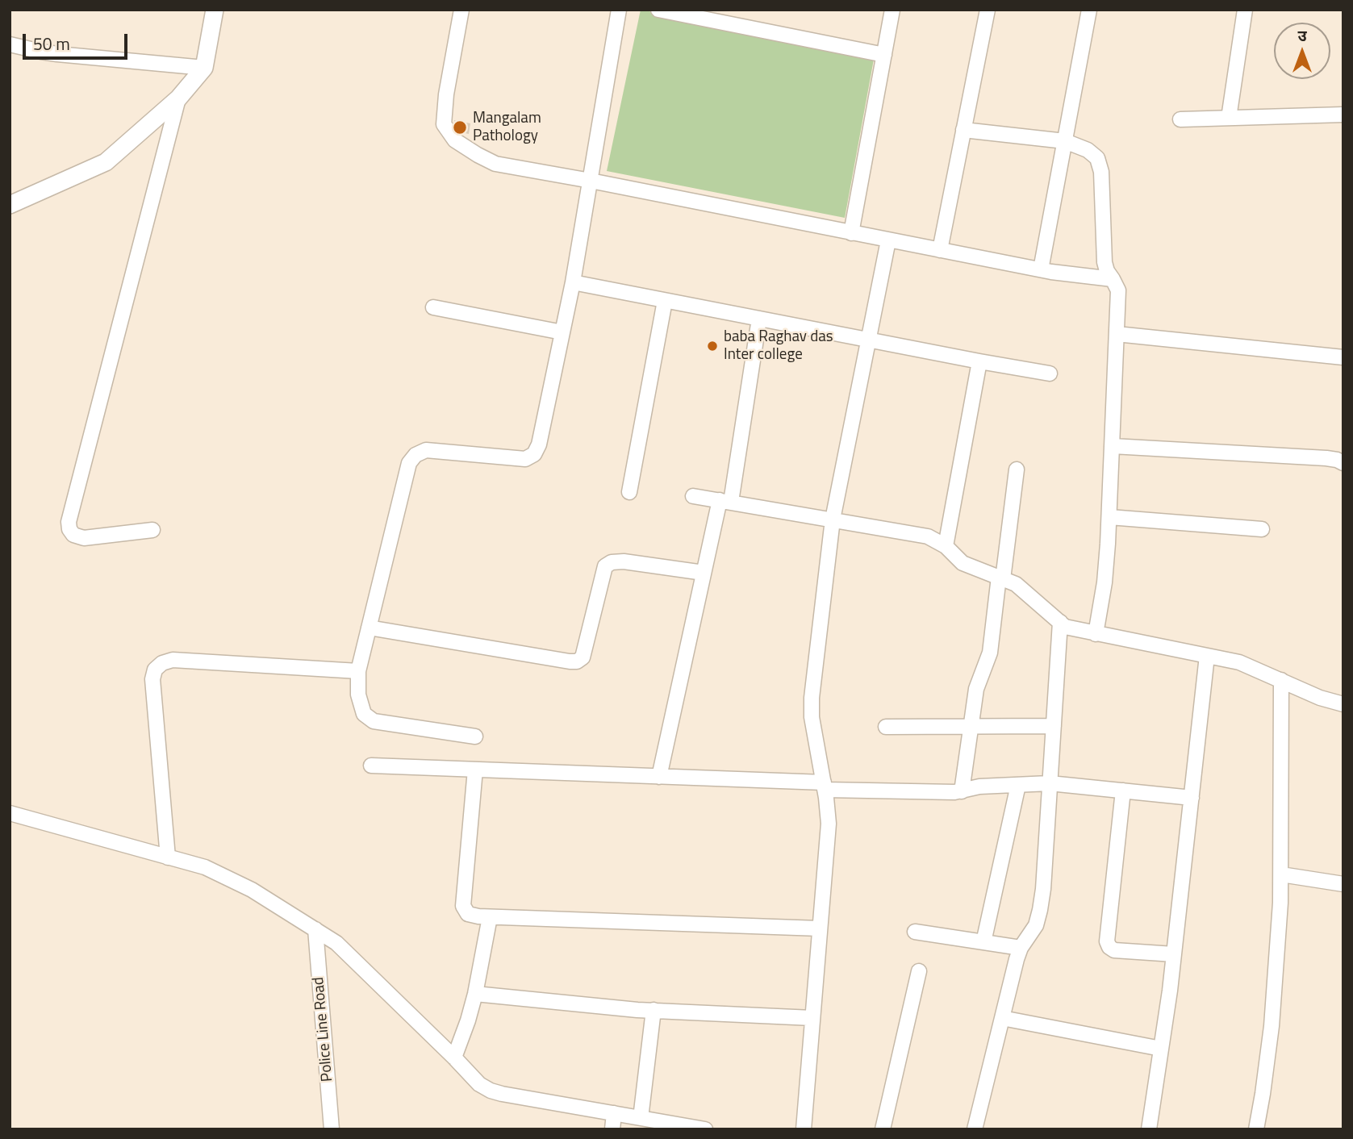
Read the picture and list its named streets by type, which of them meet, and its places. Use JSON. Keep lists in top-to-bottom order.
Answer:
{
  "streets": {
    "street": ["Police Line Road"]
  },
  "places": ["Mangalam Pathology", "baba Raghav das Inter college"],
  "scale_bar": "50 m",
  "north": "top"
}
